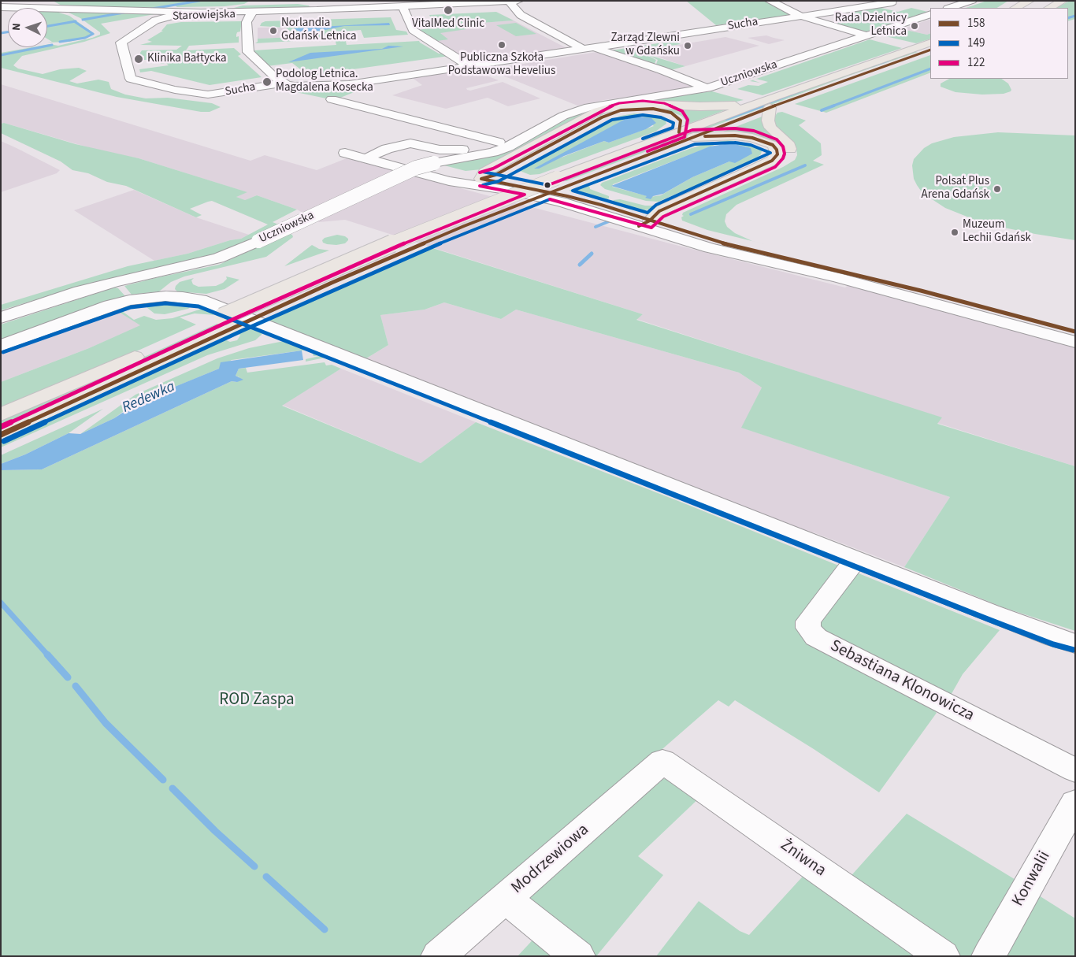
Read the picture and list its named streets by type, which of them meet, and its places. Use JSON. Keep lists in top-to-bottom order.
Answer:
{
  "streets": {
    "street": [
      "Starowiejska",
      "Sucha",
      "Uczniowska",
      "Sebastiana Klonowicza",
      "Żniwna",
      "Modrzewiowa",
      "Konwalii"
    ]
  },
  "crossings": [
    ["Starowiejska", "Sucha"],
    ["Sucha", "Uczniowska"],
    ["Żniwna", "Modrzewiowa"]
  ],
  "water": ["Redewka"],
  "parks": ["ROD Zaspa"],
  "places": [
    "VitalMed Clinic",
    "Rada Dzielnicy Letnica",
    "Norlandia Gdańsk Letnica",
    "Publiczna Szkoła Podstawowa Hevelius",
    "Zarząd Zlewni w Gdańsku",
    "Klinika Bałtycka",
    "Podolog Letnica. Magdalena Kosecka",
    "Polsat Plus Arena Gdańsk",
    "Muzeum Lechii Gdańsk"
  ],
  "lines": ["transit line 158", "transit line 122", "transit line 149"],
  "legend": ["158", "149", "122"],
  "north": "left"
}
